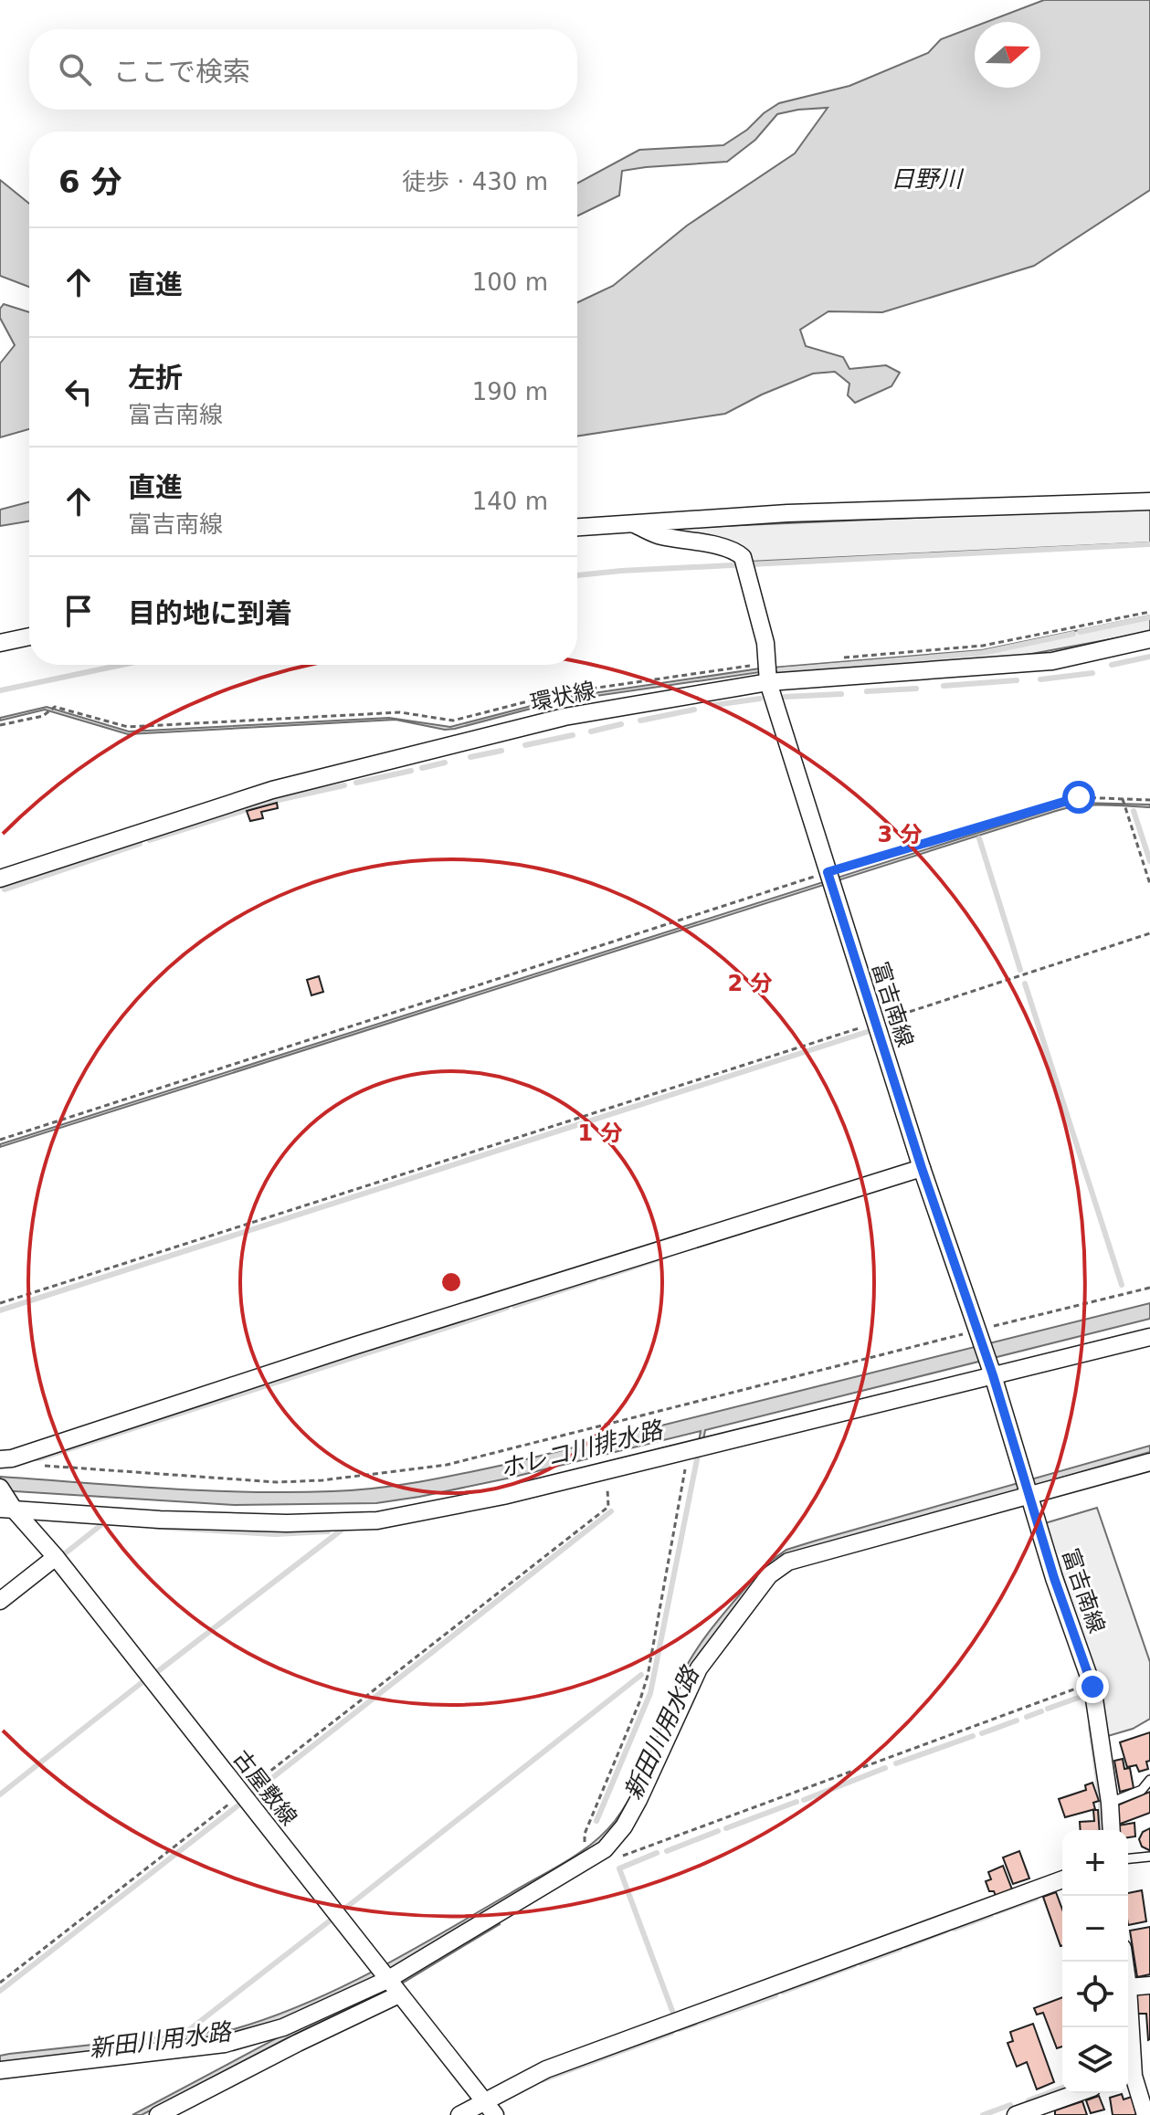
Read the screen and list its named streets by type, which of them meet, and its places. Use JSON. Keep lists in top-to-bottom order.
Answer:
{
  "streets": {
    "street": ["環状線", "富吉南線", "古屋敷線"]
  },
  "crossings": [
    ["環状線", "富吉南線"]
  ],
  "water": ["日野川", "ホレコ川排水路", "新田川用水路"],
  "north": "right",
  "page": {
    "search": "ここで検索",
    "heading": ["6 分", "徒歩 · 430 m"],
    "list": [
      ["直進", "100 m"],
      ["左折", "富吉南線", "190 m"],
      ["直進", "富吉南線", "140 m"],
      "目的地に到着"
    ],
    "map_buttons": ["+", "−"]
  },
  "rings": ["3 分", "2 分", "1 分"]
}
